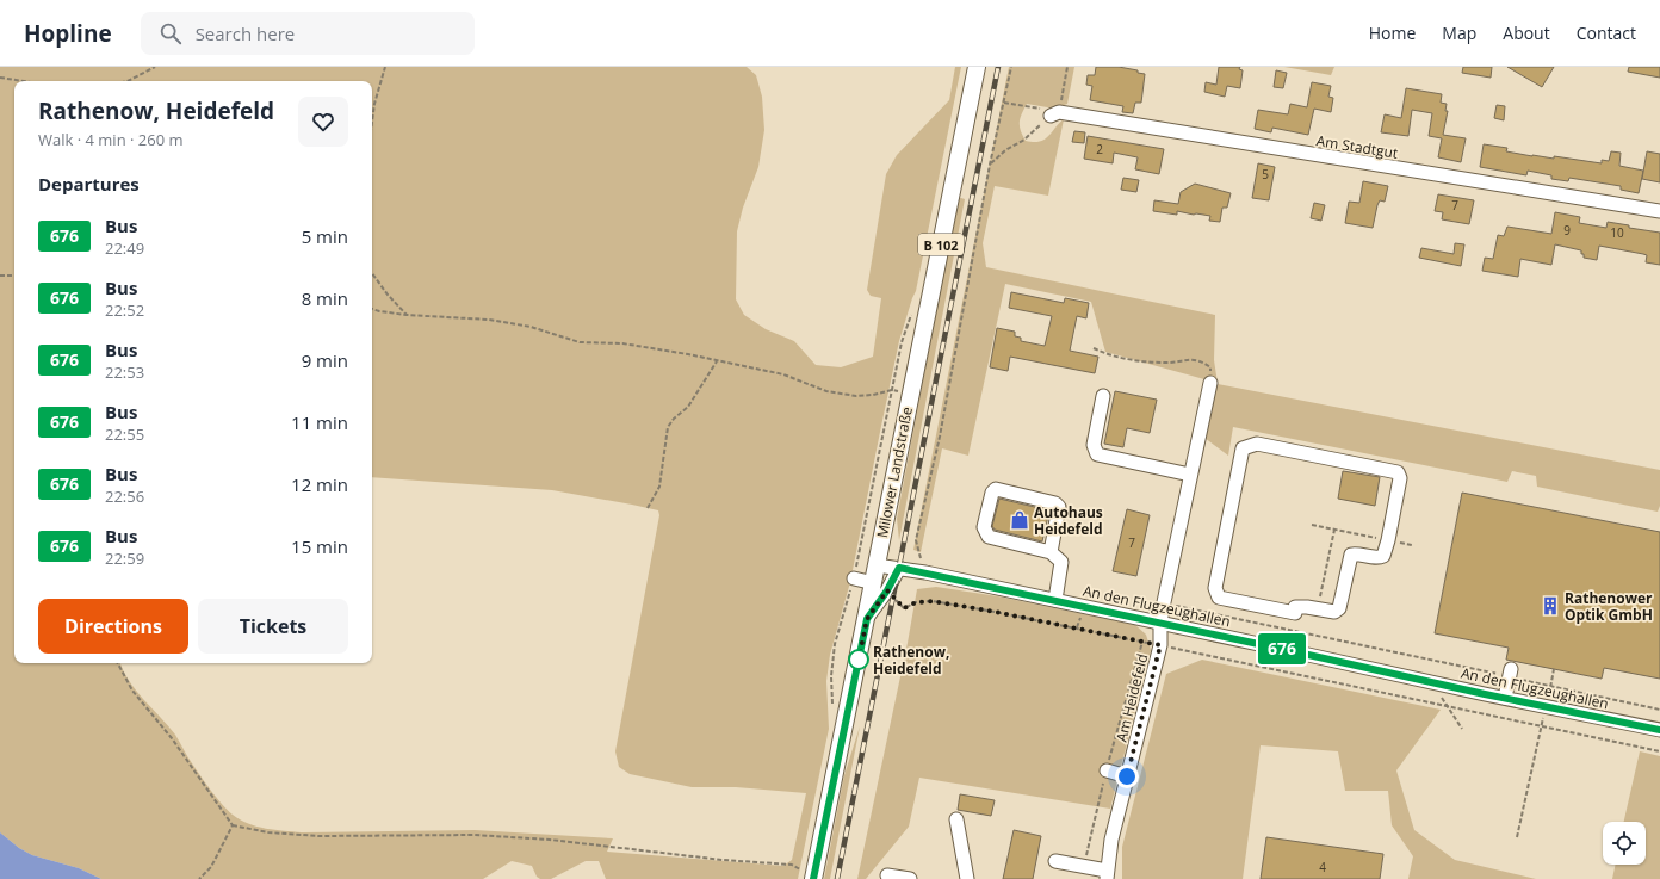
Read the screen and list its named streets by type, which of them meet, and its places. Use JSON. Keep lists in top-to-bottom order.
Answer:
{
  "streets": {
    "main road": ["B 102", "Milower Landstraße"],
    "street": ["Am Stadtgut", "An den Flugzeughallen", "Am Heidefeld"]
  },
  "crossings": [
    ["Milower Landstraße", "An den Flugzeughallen"],
    ["An den Flugzeughallen", "Am Heidefeld"]
  ],
  "places": {
    "shop": ["Autohaus Heidefeld"],
    "building": ["Rathenower Optik GmbH"],
    "other": ["Rathenow, Heidefeld"]
  },
  "lines": ["bus line 676"],
  "house_numbers": [
    "2",
    "5",
    "7",
    "9",
    "10",
    "7",
    "4"
  ],
  "page": {
    "header": "Hopline",
    "search": "Search here",
    "nav": [
      "Home",
      "Map",
      "About",
      "Contact"
    ],
    "on_map": "676",
    "heading": [
      ["Rathenow, Heidefeld", "Walk · 4 min · 260 m"],
      "Departures"
    ],
    "list": [
      {
        "mark": "676",
        "name": "Bus",
        "note": "22:49",
        "value": "5 min"
      },
      {
        "mark": "676",
        "name": "Bus",
        "note": "22:52",
        "value": "8 min"
      },
      {
        "mark": "676",
        "name": "Bus",
        "note": "22:53",
        "value": "9 min"
      },
      {
        "mark": "676",
        "name": "Bus",
        "note": "22:55",
        "value": "11 min"
      },
      {
        "mark": "676",
        "name": "Bus",
        "note": "22:56",
        "value": "12 min"
      },
      {
        "mark": "676",
        "name": "Bus",
        "note": "22:59",
        "value": "15 min"
      }
    ],
    "buttons": ["Directions", "Tickets"]
  }
}
